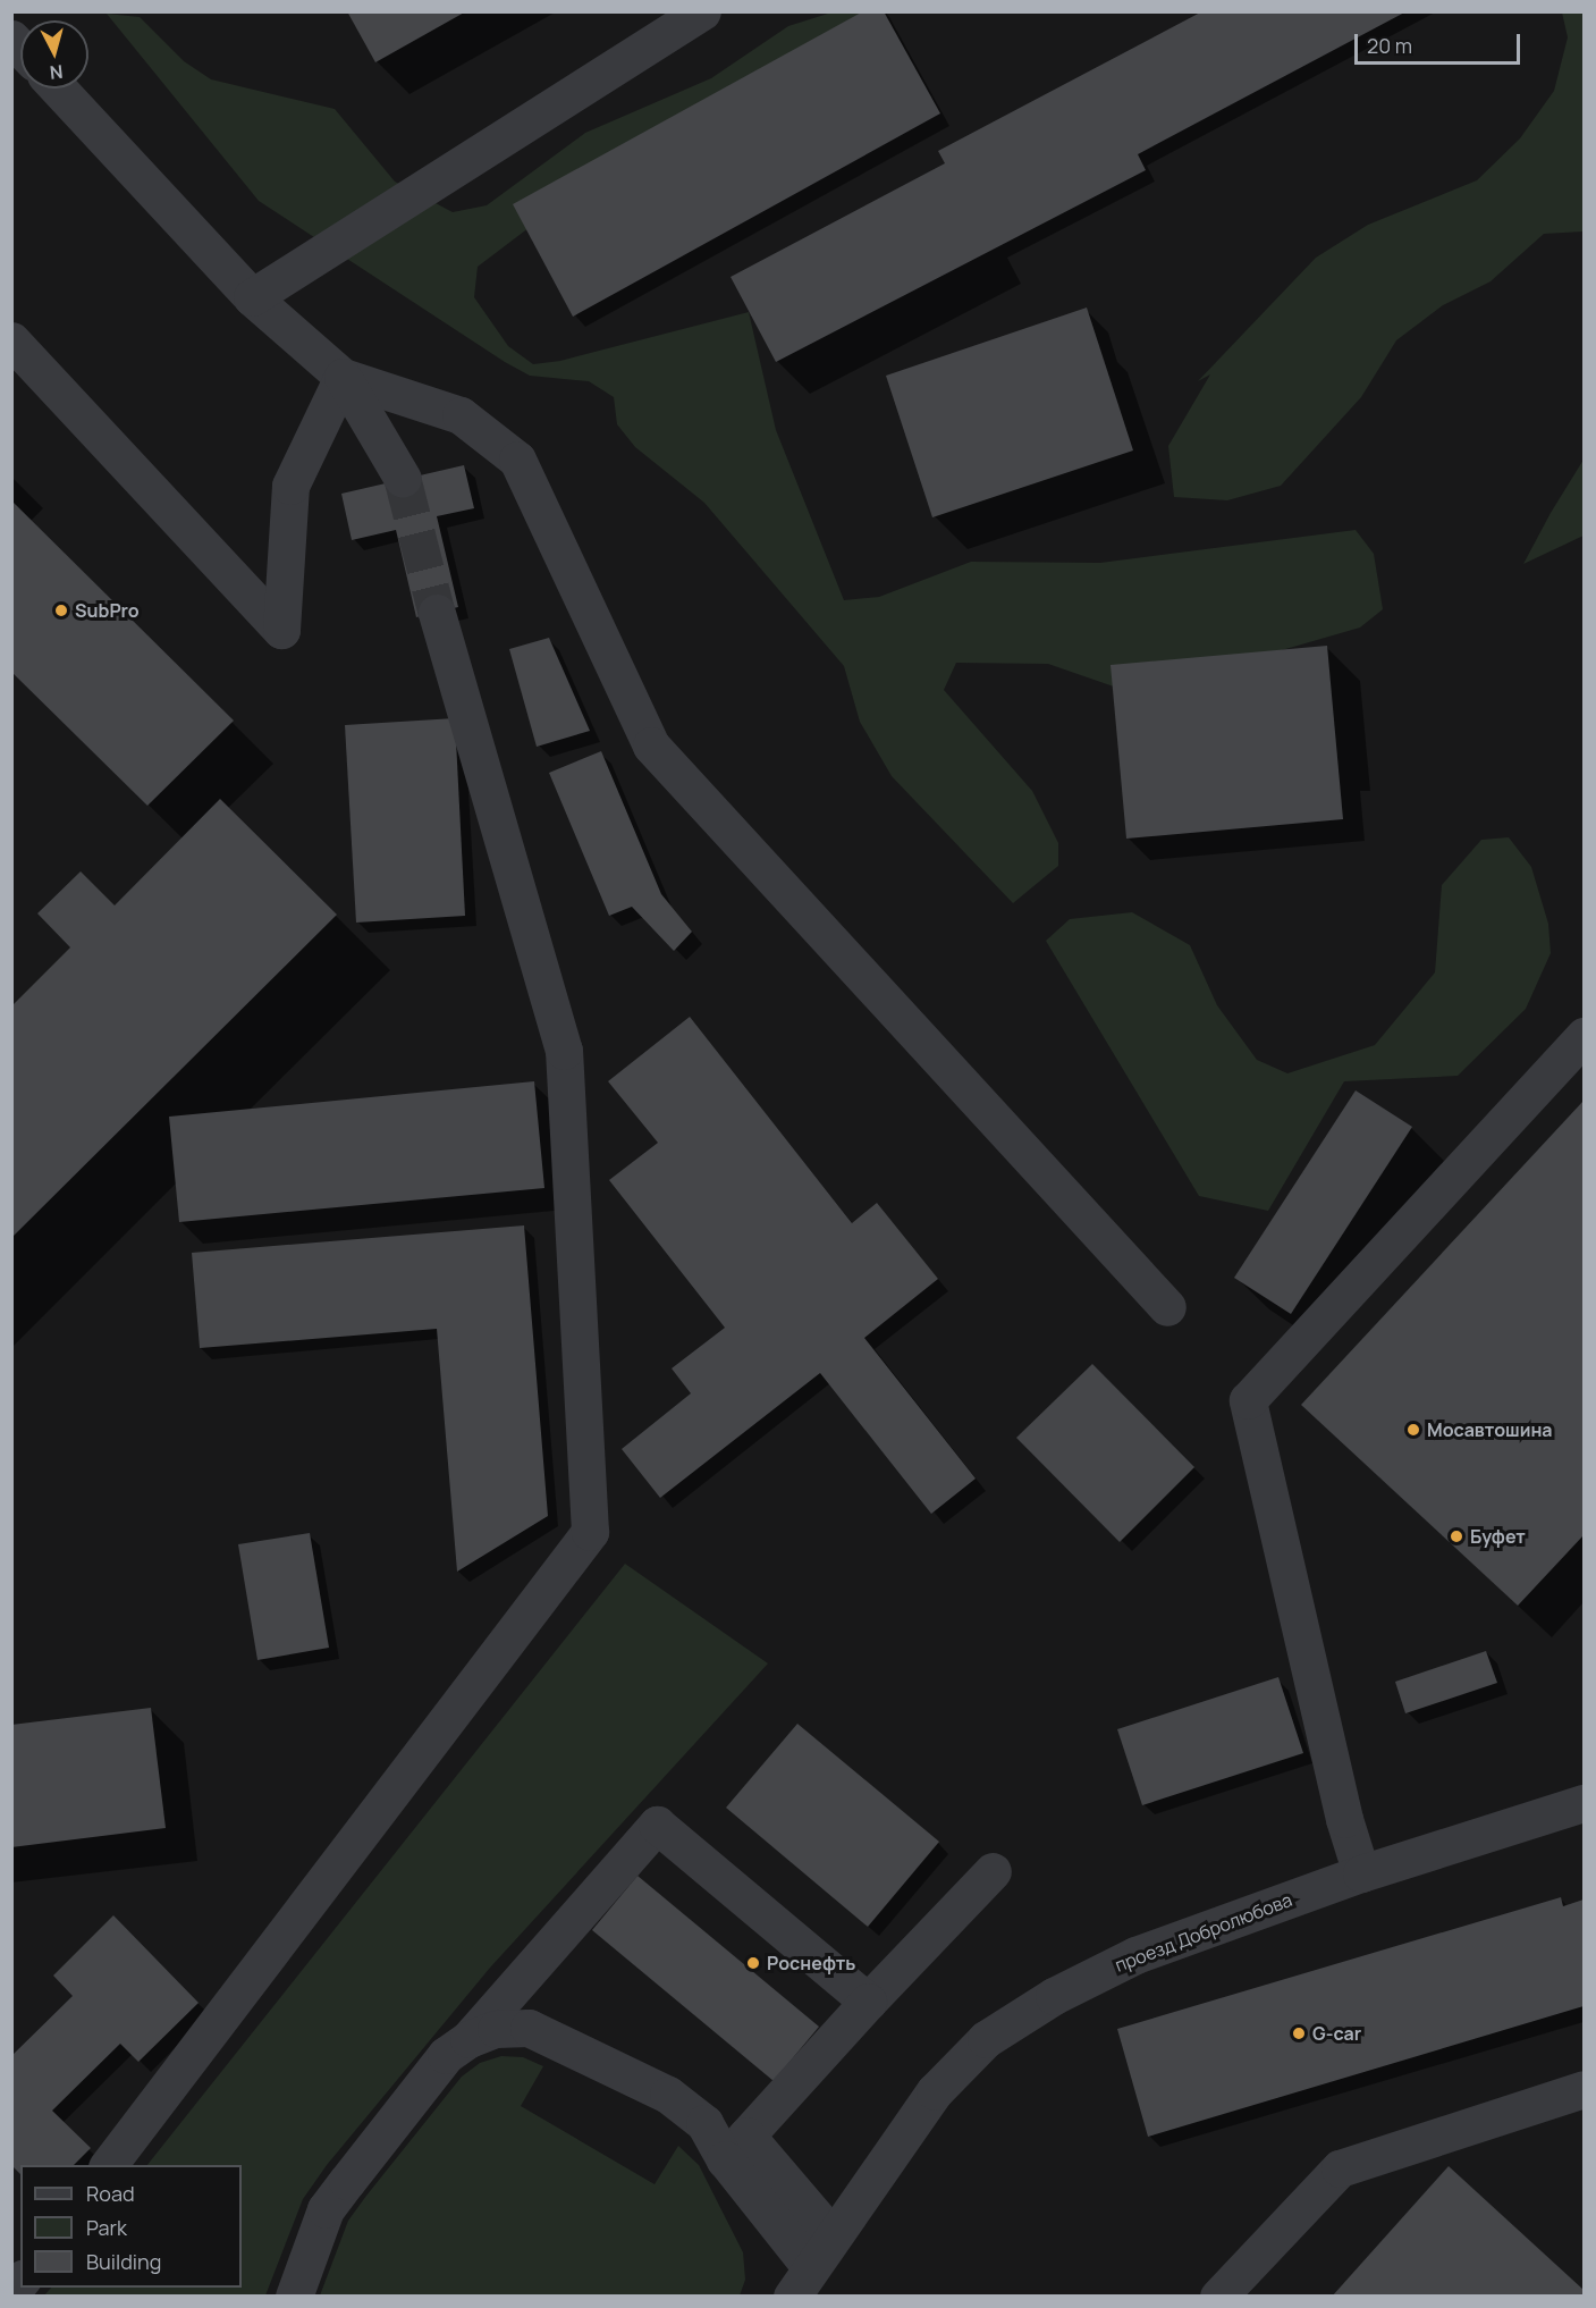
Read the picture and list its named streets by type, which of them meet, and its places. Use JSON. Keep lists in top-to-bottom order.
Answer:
{
  "streets": {
    "street": ["проезд Добролюбова"]
  },
  "places": [
    "SubPro",
    "Мосавтошина",
    "Буфет",
    "Роснефть",
    "G-car"
  ],
  "legend": ["Road", "Park", "Building"],
  "scale_bar": "20 m",
  "north": "bottom"
}
